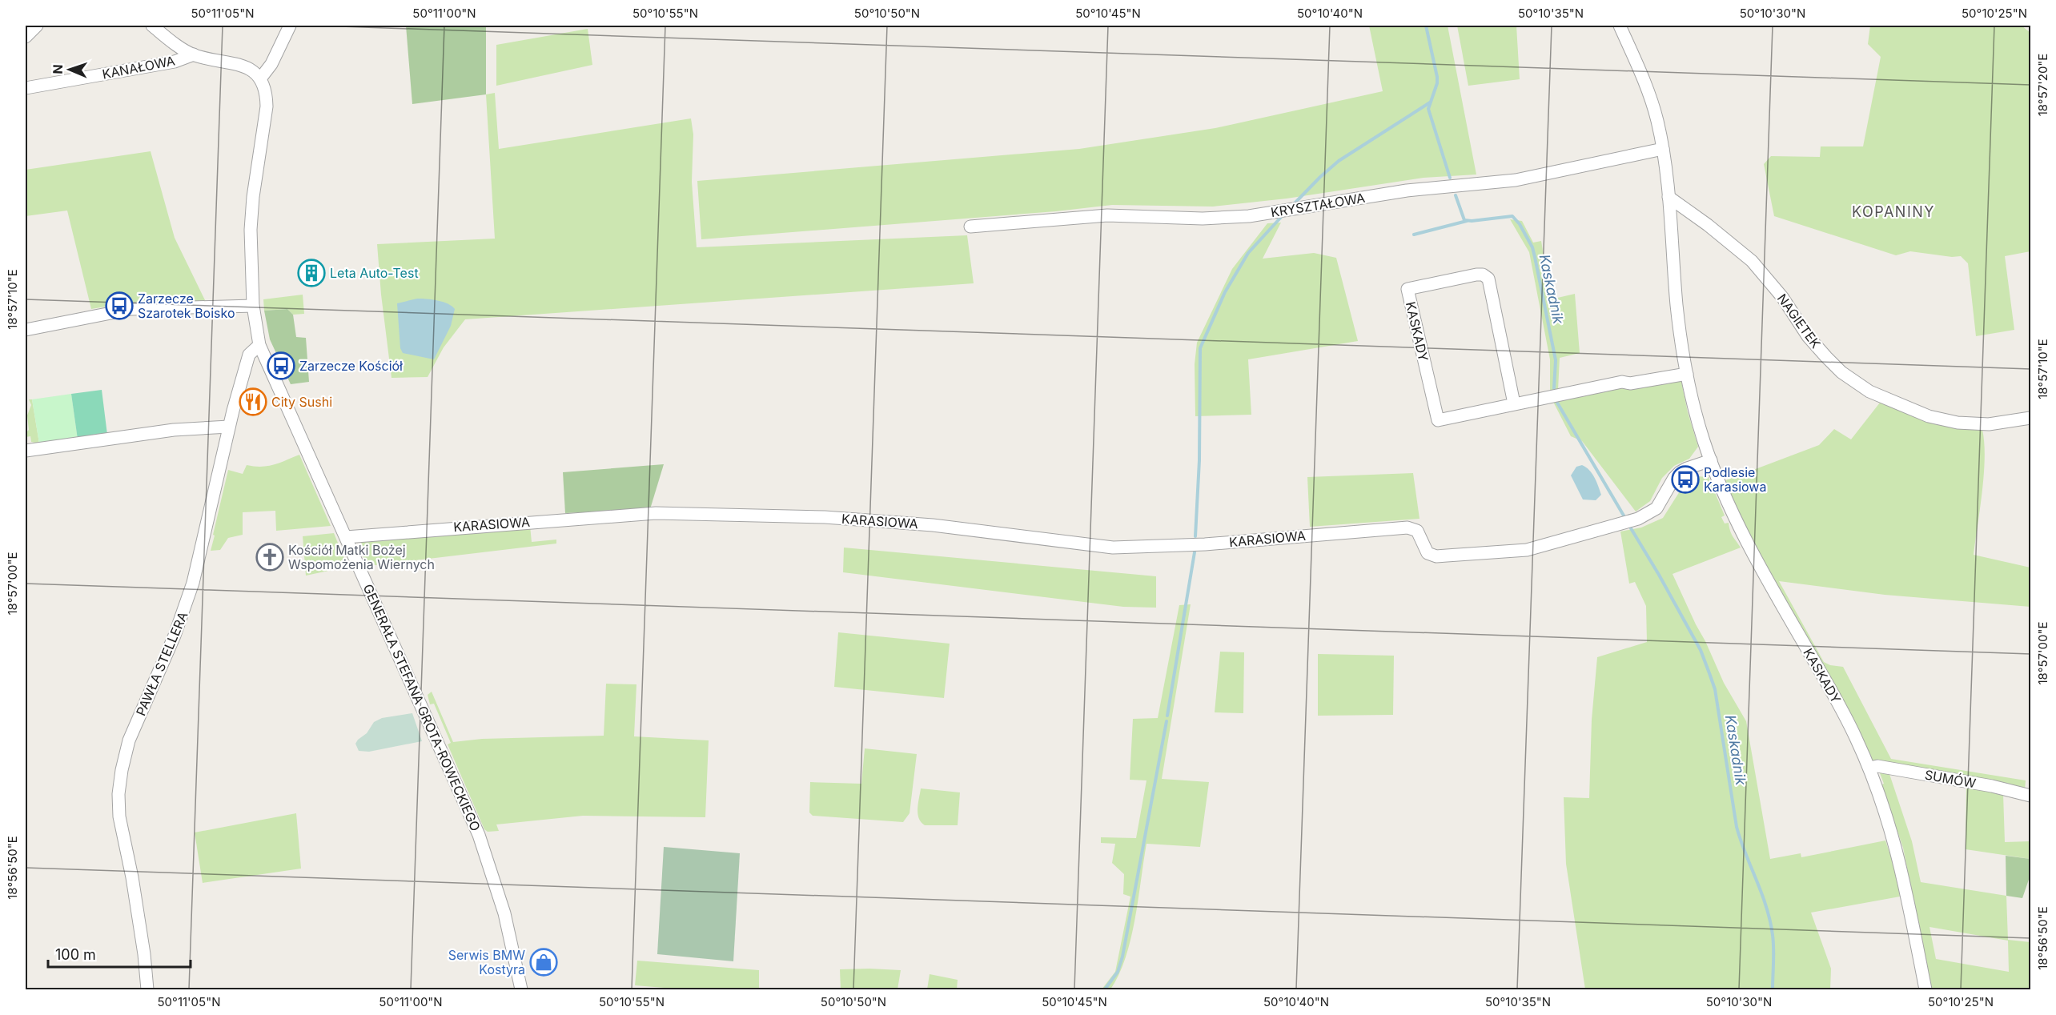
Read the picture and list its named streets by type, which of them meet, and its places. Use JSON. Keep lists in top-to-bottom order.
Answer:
{
  "streets": {
    "street": [
      "KANAŁOWA",
      "KRYSZTAŁOWA",
      "NAGIETEK",
      "KASKADY",
      "KARASIOWA",
      "PAWŁA STELLERA",
      "GENERAŁA STEFANA GROTA-ROWECKIEGO",
      "SUMÓW"
    ]
  },
  "crossings": [
    ["KRYSZTAŁOWA", "KASKADY"],
    ["NAGIETEK", "KASKADY"],
    ["KASKADY", "KARASIOWA"],
    ["KASKADY", "SUMÓW"],
    ["KARASIOWA", "GENERAŁA STEFANA GROTA-ROWECKIEGO"],
    ["PAWŁA STELLERA", "GENERAŁA STEFANA GROTA-ROWECKIEGO"]
  ],
  "districts": ["KOPANINY"],
  "water": ["Kaskadnik"],
  "places": {
    "building": ["Leta Auto-Test"],
    "bus stop": ["Zarzecze Szarotek Boisko", "Zarzecze Kościół", "Podlesie Karasiowa"],
    "restaurant": ["City Sushi"],
    "church": ["Kościół Matki Bożej Wspomożenia Wiernych"],
    "shop": ["Serwis BMW Kostyra"]
  },
  "scale_bar": "100 m",
  "north": "left",
  "coordinates": [
    "50°11'05\"N",
    "50°11'00\"N",
    "50°10'55\"N",
    "50°10'50\"N",
    "50°10'45\"N",
    "50°10'40\"N",
    "50°10'35\"N",
    "50°10'30\"N",
    "50°10'25\"N",
    "18°57'20\"E",
    "18°57'10\"E",
    "18°57'00\"E",
    "18°56'50\"E"
  ]
}
